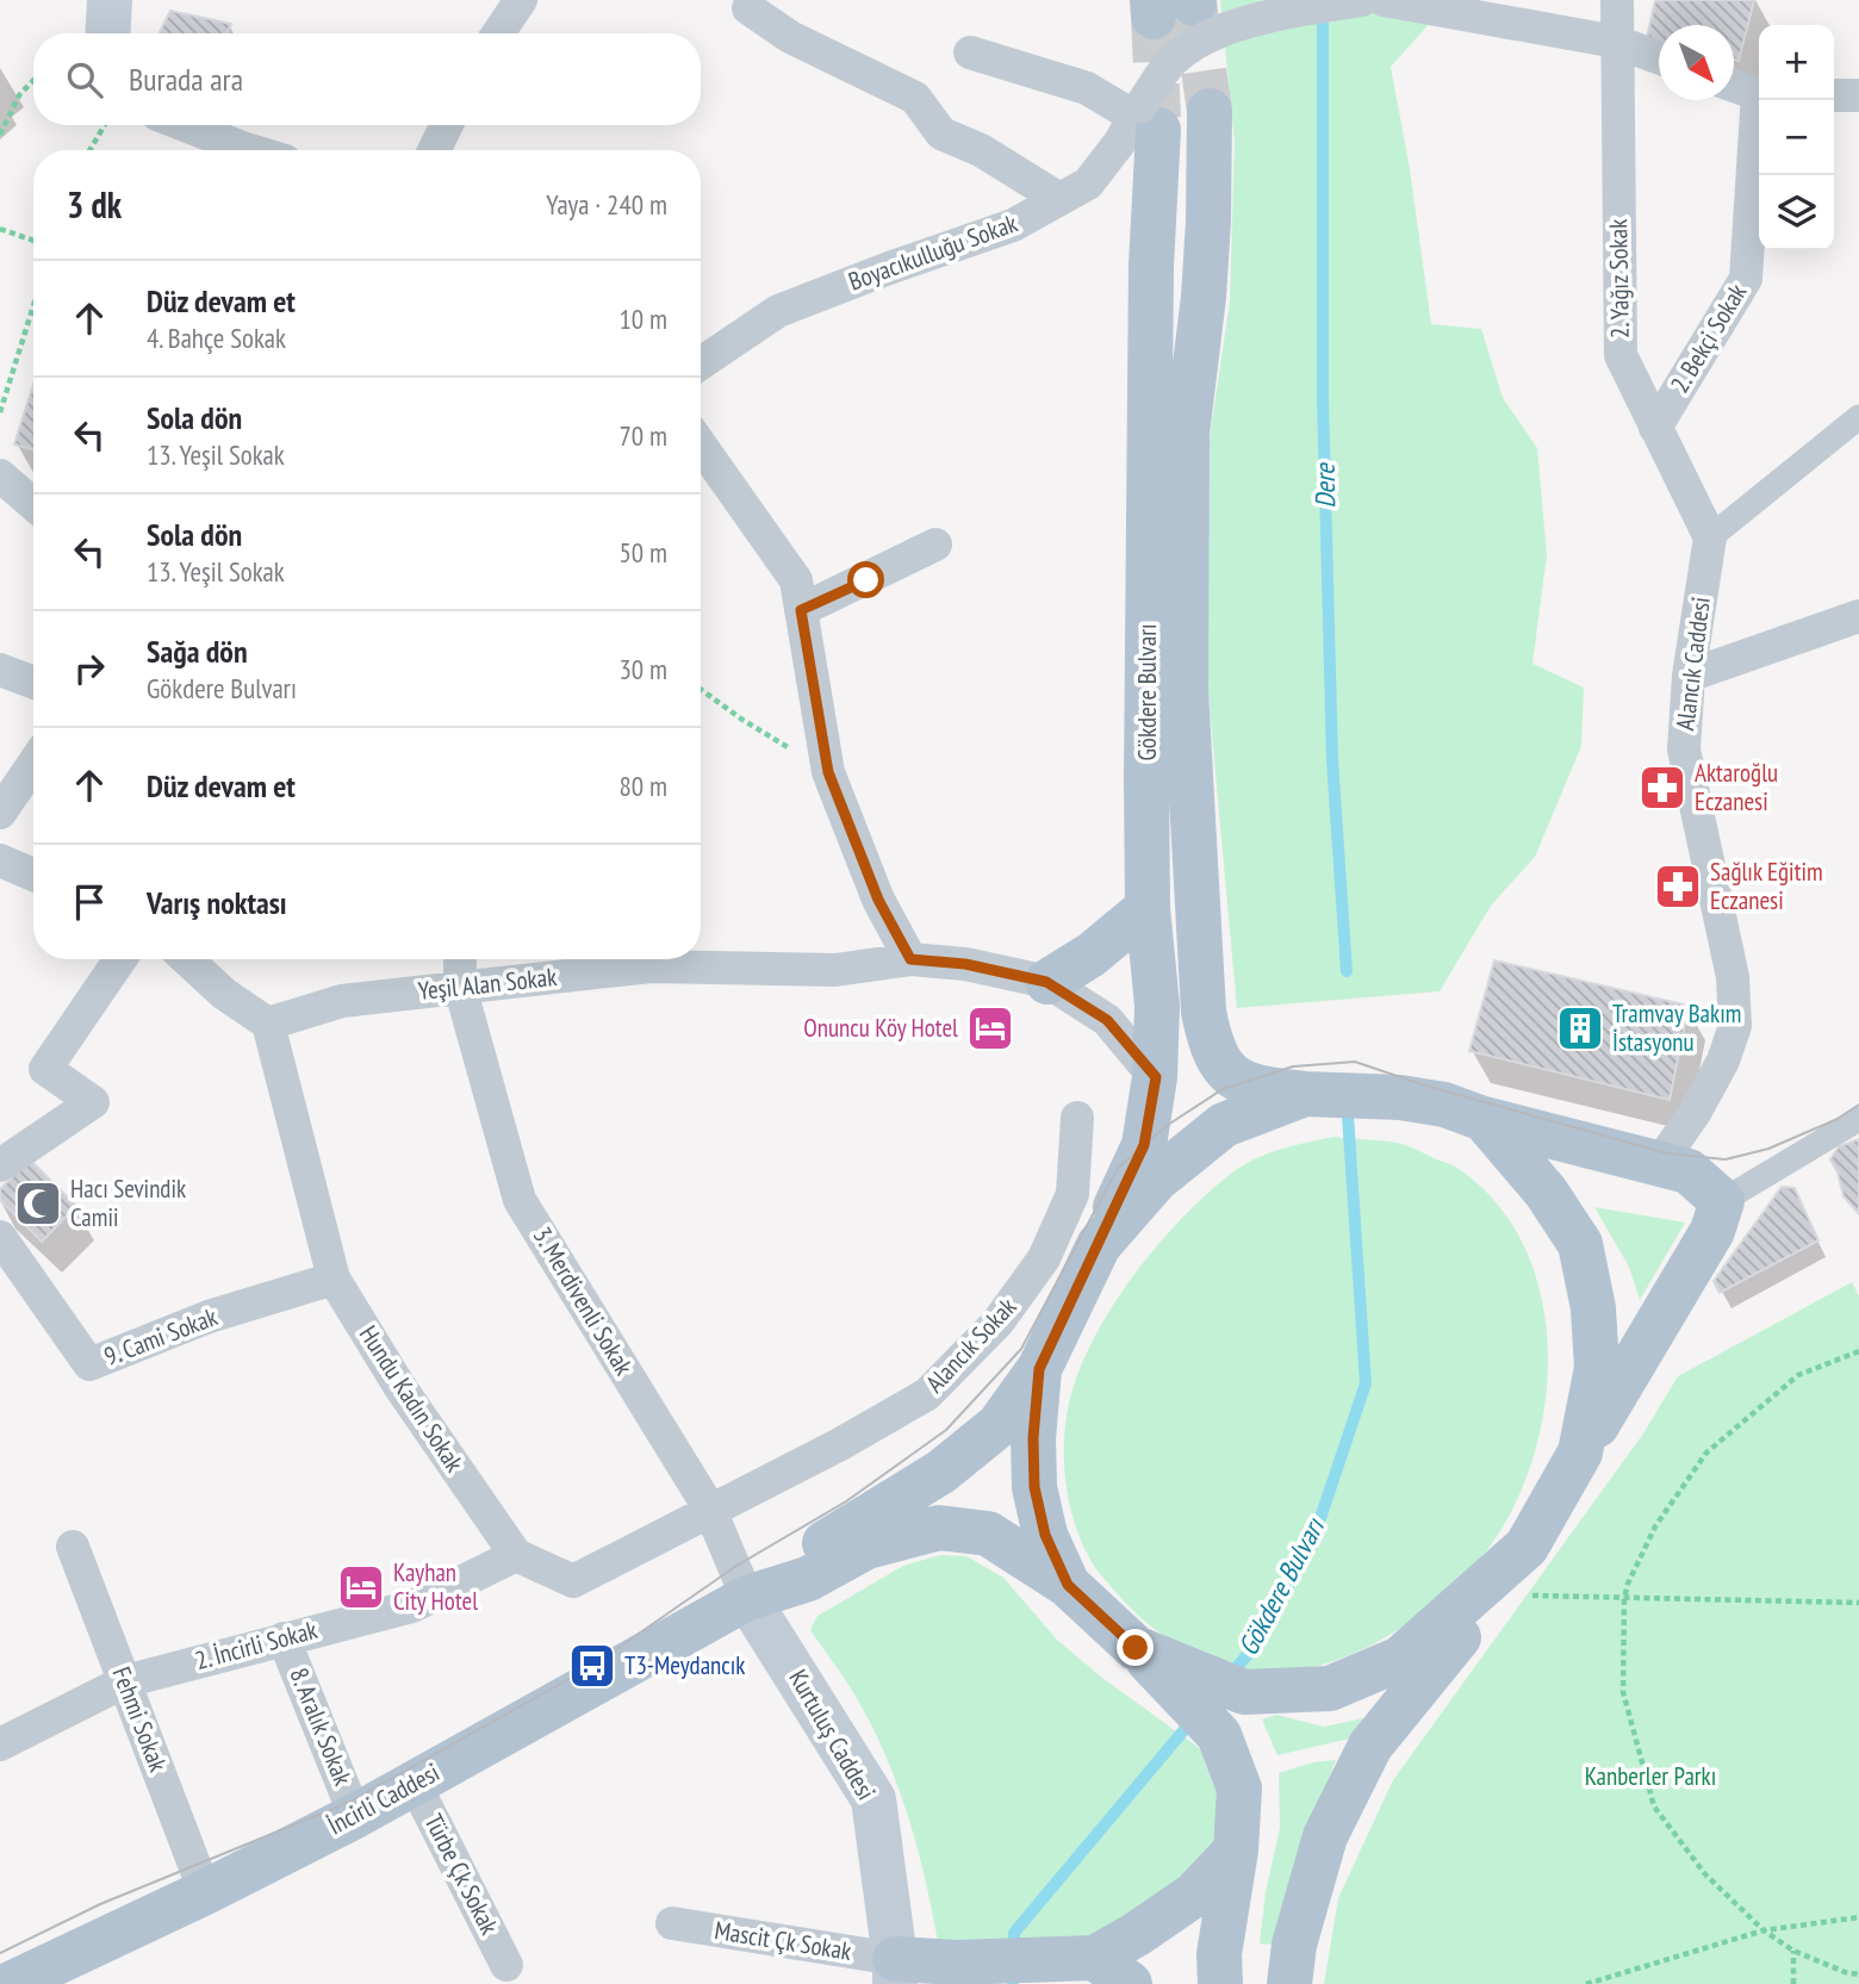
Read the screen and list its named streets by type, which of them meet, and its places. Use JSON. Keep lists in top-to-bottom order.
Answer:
{
  "streets": {
    "main road": ["Gökdere Bulvarı", "Kurtuluş Caddesi", "İncirli Caddesi"],
    "street": [
      "Boyacıkulluğu Sokak",
      "2. Yağız Sokak",
      "2. Bekçi Sokak",
      "Alancık Caddesi",
      "Yeşil Alan Sokak",
      "3. Merdivenli Sokak",
      "9. Cami Sokak",
      "Alancık Sokak",
      "Hundu Kadın Sokak",
      "2. İncirli Sokak",
      "Fehmi Sokak",
      "8. Aralık Sokak",
      "Türbe Çk Sokak",
      "Mascit Çk Sokak"
    ]
  },
  "crossings": [
    ["Boyacıkulluğu Sokak", "Gökdere Bulvarı"],
    ["2. Yağız Sokak", "2. Bekçi Sokak"],
    ["2. Yağız Sokak", "Alancık Caddesi"],
    ["Alancık Caddesi", "Gökdere Bulvarı"],
    ["Gökdere Bulvarı", "Yeşil Alan Sokak"],
    ["Yeşil Alan Sokak", "3. Merdivenli Sokak"],
    ["Yeşil Alan Sokak", "Hundu Kadın Sokak"],
    ["3. Merdivenli Sokak", "Alancık Sokak"],
    ["3. Merdivenli Sokak", "Kurtuluş Caddesi"],
    ["3. Merdivenli Sokak", "İncirli Caddesi"],
    ["9. Cami Sokak", "Hundu Kadın Sokak"],
    ["Hundu Kadın Sokak", "2. İncirli Sokak"],
    ["2. İncirli Sokak", "Fehmi Sokak"],
    ["2. İncirli Sokak", "8. Aralık Sokak"],
    ["Fehmi Sokak", "İncirli Caddesi"],
    ["8. Aralık Sokak", "İncirli Caddesi"],
    ["Kurtuluş Caddesi", "İncirli Caddesi"],
    ["Kurtuluş Caddesi", "Mascit Çk Sokak"],
    ["İncirli Caddesi", "Türbe Çk Sokak"]
  ],
  "water": ["Dere", "Gökdere Bulvarı"],
  "parks": ["Kanberler Parkı"],
  "places": {
    "pharmacy": ["Aktaroğlu Eczanesi", "Sağlık Eğitim Eczanesi"],
    "hotel": ["Onuncu Köy Hotel", "Kayhan City Hotel"],
    "building": ["Tramvay Bakım İstasyonu"],
    "mosque": ["Hacı Sevindik Camii"],
    "bus stop": ["T3-Meydancık"]
  },
  "north": "bottom right",
  "page": {
    "map_buttons": ["+", "−"],
    "search": "Burada ara",
    "heading": ["3 dk", "Yaya · 240 m"],
    "list": [
      ["Düz devam et", "4. Bahçe Sokak", "10 m"],
      ["Sola dön", "13. Yeşil Sokak", "70 m"],
      ["Sola dön", "13. Yeşil Sokak", "50 m"],
      ["Sağa dön", "Gökdere Bulvarı", "30 m"],
      ["Düz devam et", "80 m"],
      "Varış noktası"
    ]
  }
}
